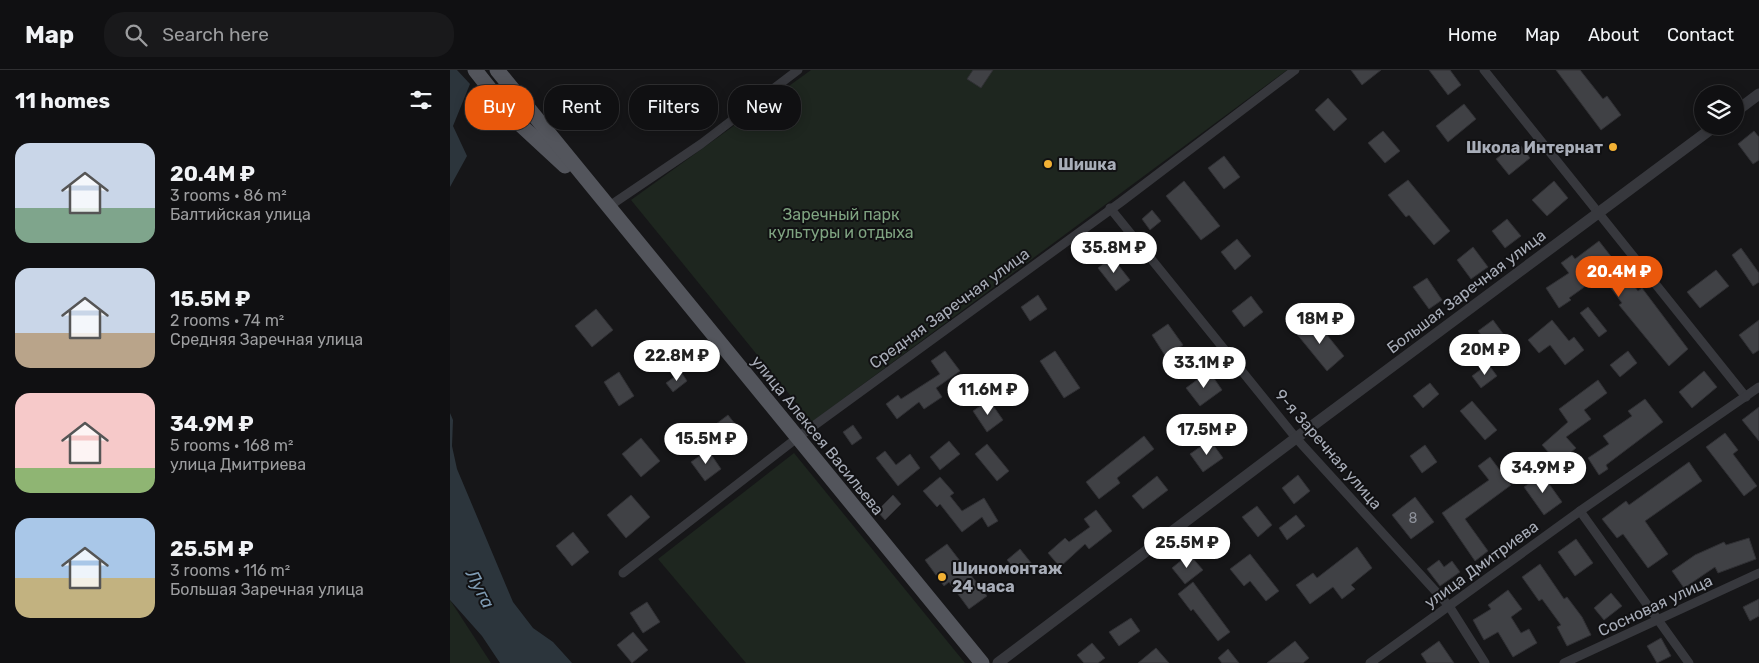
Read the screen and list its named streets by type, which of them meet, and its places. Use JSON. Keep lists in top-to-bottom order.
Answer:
{
  "streets": {
    "main road": ["улица Алексея Васильева"],
    "street": [
      "Большая Заречная улица",
      "Средняя Заречная улица",
      "9-я Заречная улица",
      "улица Дмитриева",
      "Сосновая улица"
    ]
  },
  "crossings": [
    ["Большая Заречная улица", "9-я Заречная улица"],
    ["Средняя Заречная улица", "улица Алексея Васильева"],
    ["Средняя Заречная улица", "9-я Заречная улица"],
    ["9-я Заречная улица", "улица Дмитриева"]
  ],
  "water": ["Луга"],
  "parks": ["Заречный парк культуры и отдыха"],
  "places": ["Школа Интернат", "Шишка", "Шиномонтаж 24 часа"],
  "house_numbers": ["8"],
  "page": {
    "header": "Map",
    "search": "Search here",
    "nav": [
      "Home",
      "Map",
      "About",
      "Contact"
    ],
    "heading": "11 homes",
    "chip": [
      "Buy",
      "Rent",
      "Filters",
      "New"
    ],
    "list": [
      {
        "name": "20.4M ₽",
        "note": "3 rooms · 86 m² · Балтийская улица"
      },
      {
        "name": "15.5M ₽",
        "note": "2 rooms · 74 m² · Средняя Заречная улица"
      },
      {
        "name": "34.9M ₽",
        "note": "5 rooms · 168 m² · улица Дмитриева"
      },
      {
        "name": "25.5M ₽",
        "note": "3 rooms · 116 m² · Большая Заречная улица"
      }
    ],
    "price": [
      "35.8M ₽",
      "20.4M ₽",
      "18M ₽",
      "20M ₽",
      "22.8M ₽",
      "33.1M ₽",
      "11.6M ₽",
      "17.5M ₽",
      "15.5M ₽",
      "34.9M ₽",
      "25.5M ₽"
    ]
  }
}
